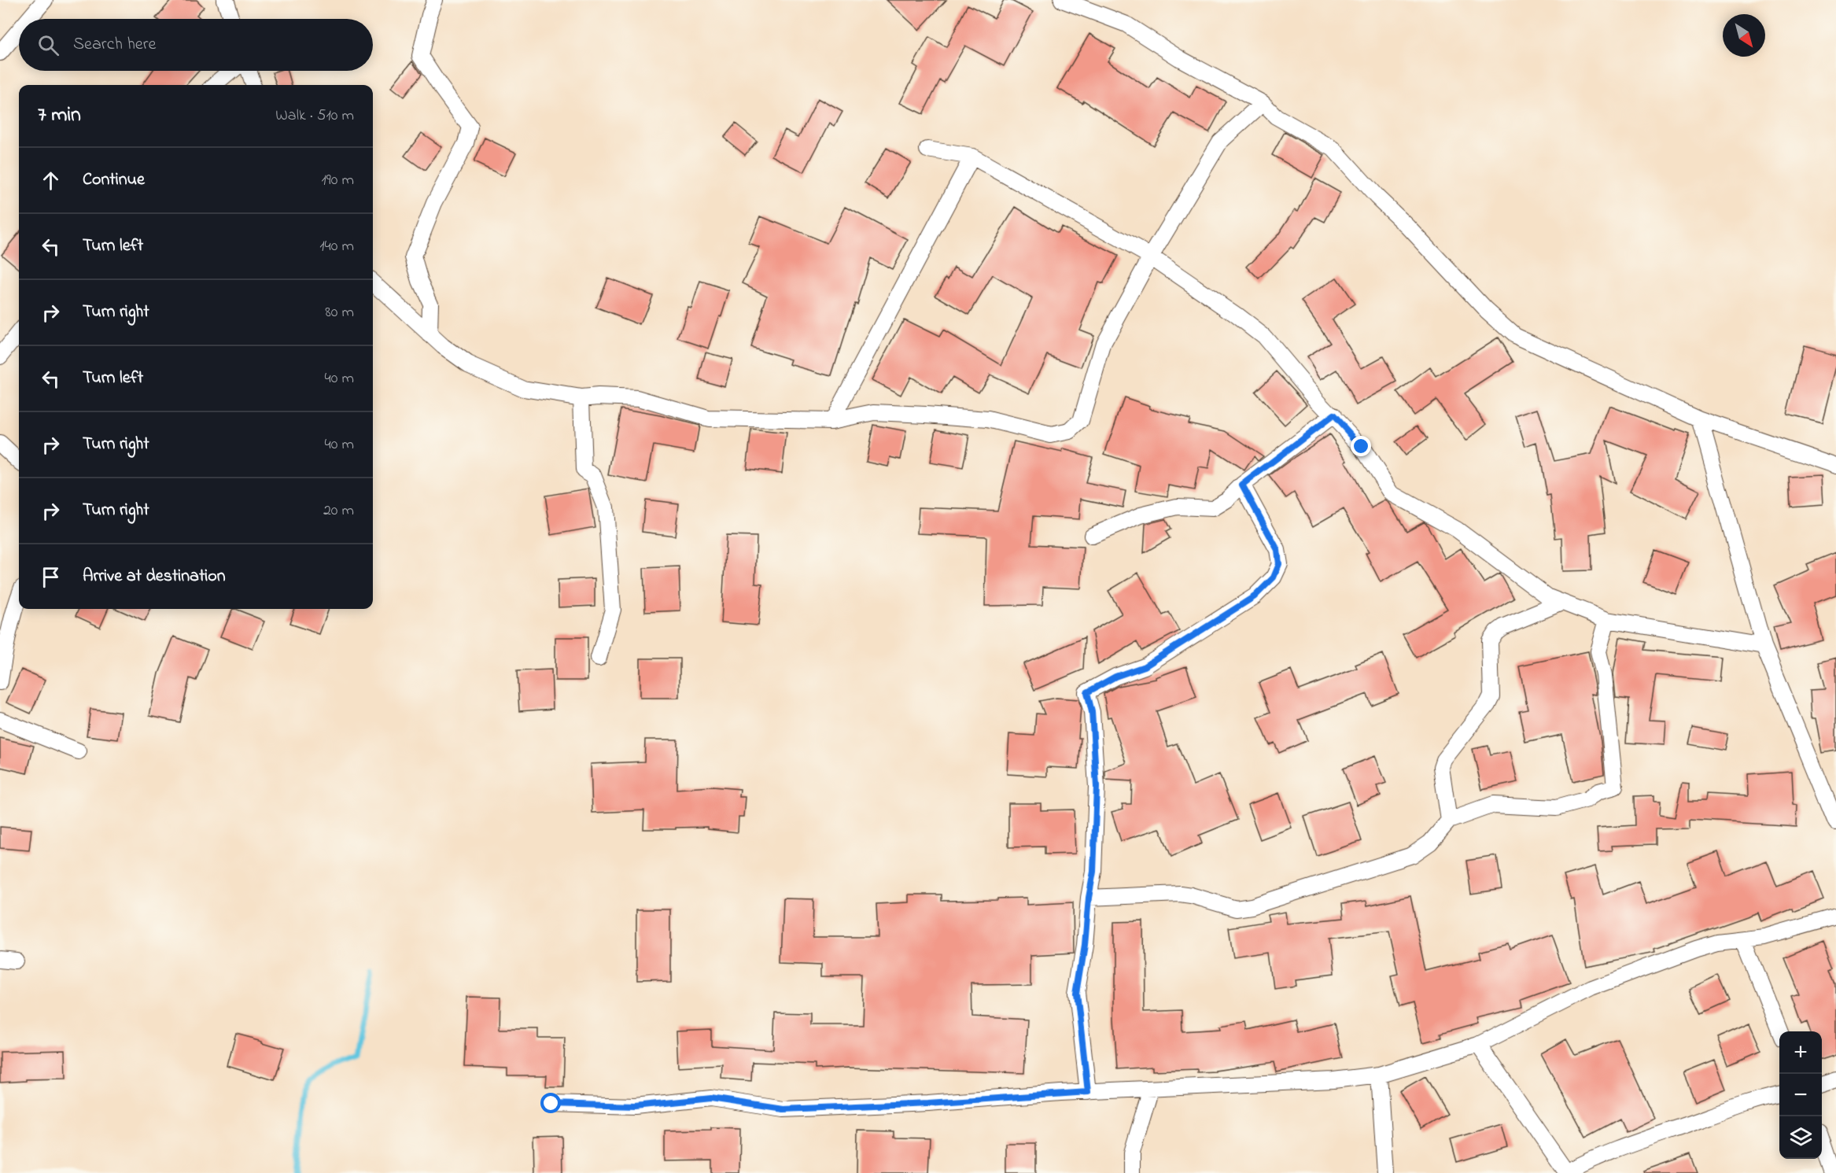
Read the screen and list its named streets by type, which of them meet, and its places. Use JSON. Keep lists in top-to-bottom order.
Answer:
{
  "north": "bottom right",
  "page": {
    "search": "Search here",
    "heading": ["7 min", "Walk · 510 m"],
    "list": [
      ["Continue", "190 m"],
      ["Turn left", "140 m"],
      ["Turn right", "80 m"],
      ["Turn left", "40 m"],
      ["Turn right", "40 m"],
      ["Turn right", "20 m"],
      "Arrive at destination"
    ],
    "map_buttons": ["+", "−"]
  }
}
